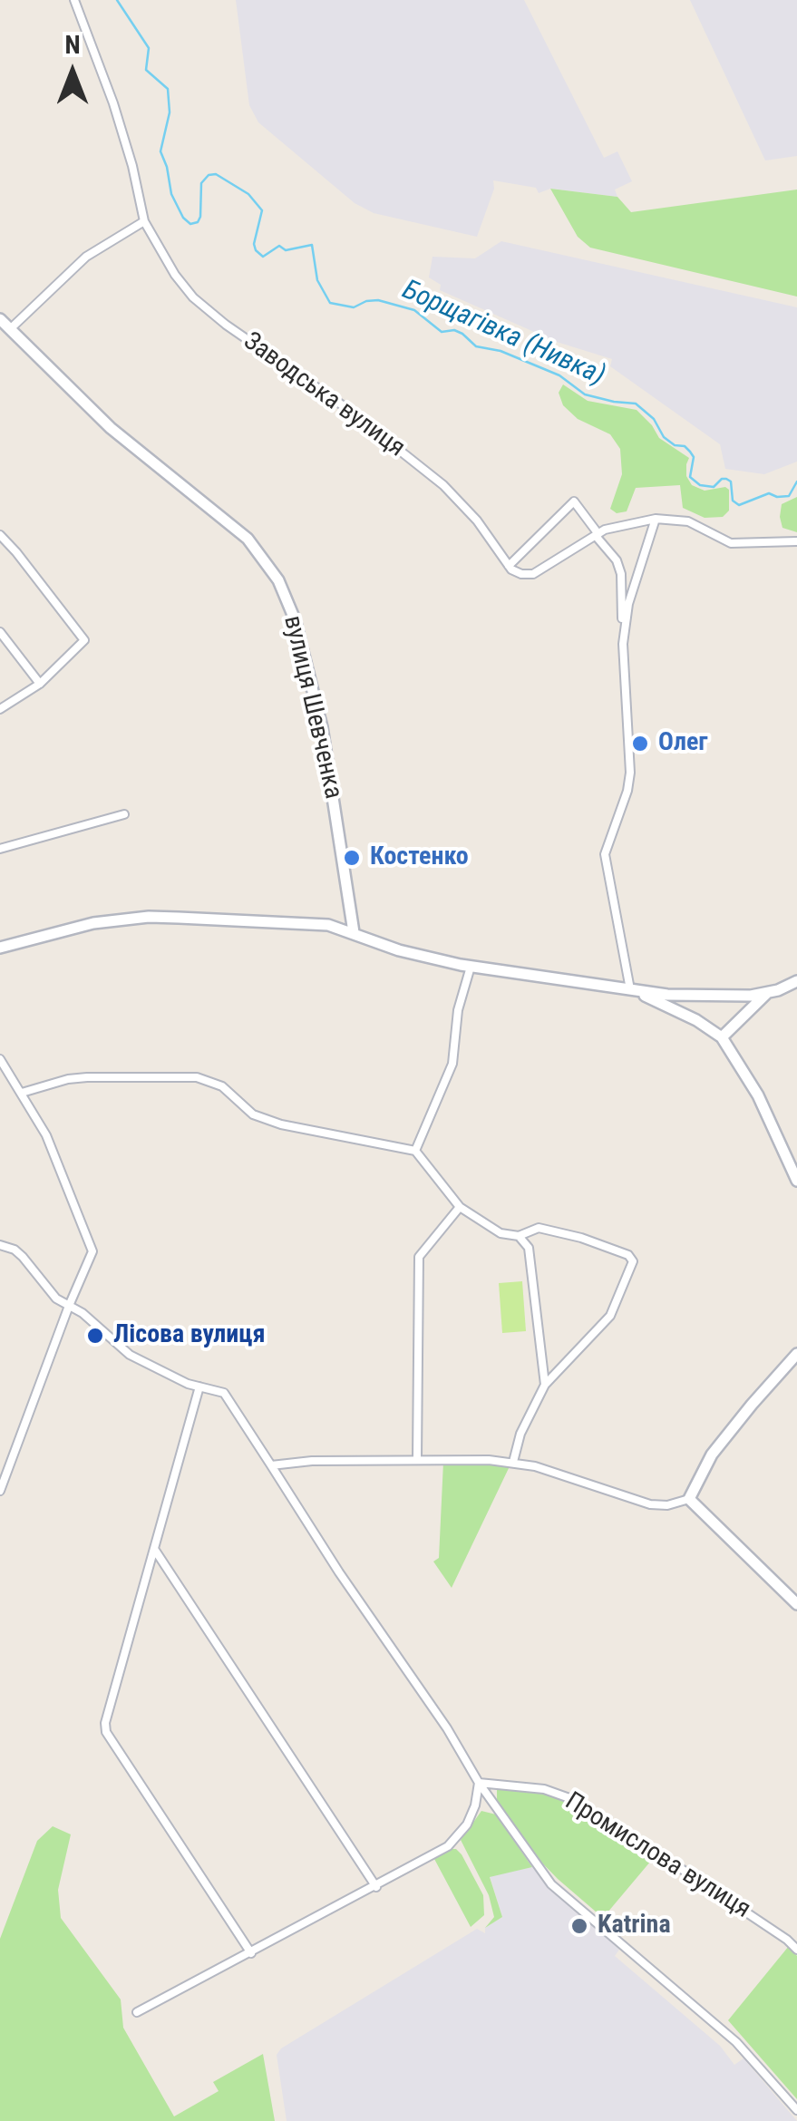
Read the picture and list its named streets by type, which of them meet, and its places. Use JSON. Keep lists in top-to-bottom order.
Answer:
{
  "streets": {
    "street": ["Заводська вулиця", "вулиця Шевченка", "Промислова вулиця"]
  },
  "water": ["Борщагівка (Нивка)"],
  "places": [
    "Олег",
    "Костенко",
    "Лісова вулиця",
    "Katrina"
  ],
  "north": "top"
}
